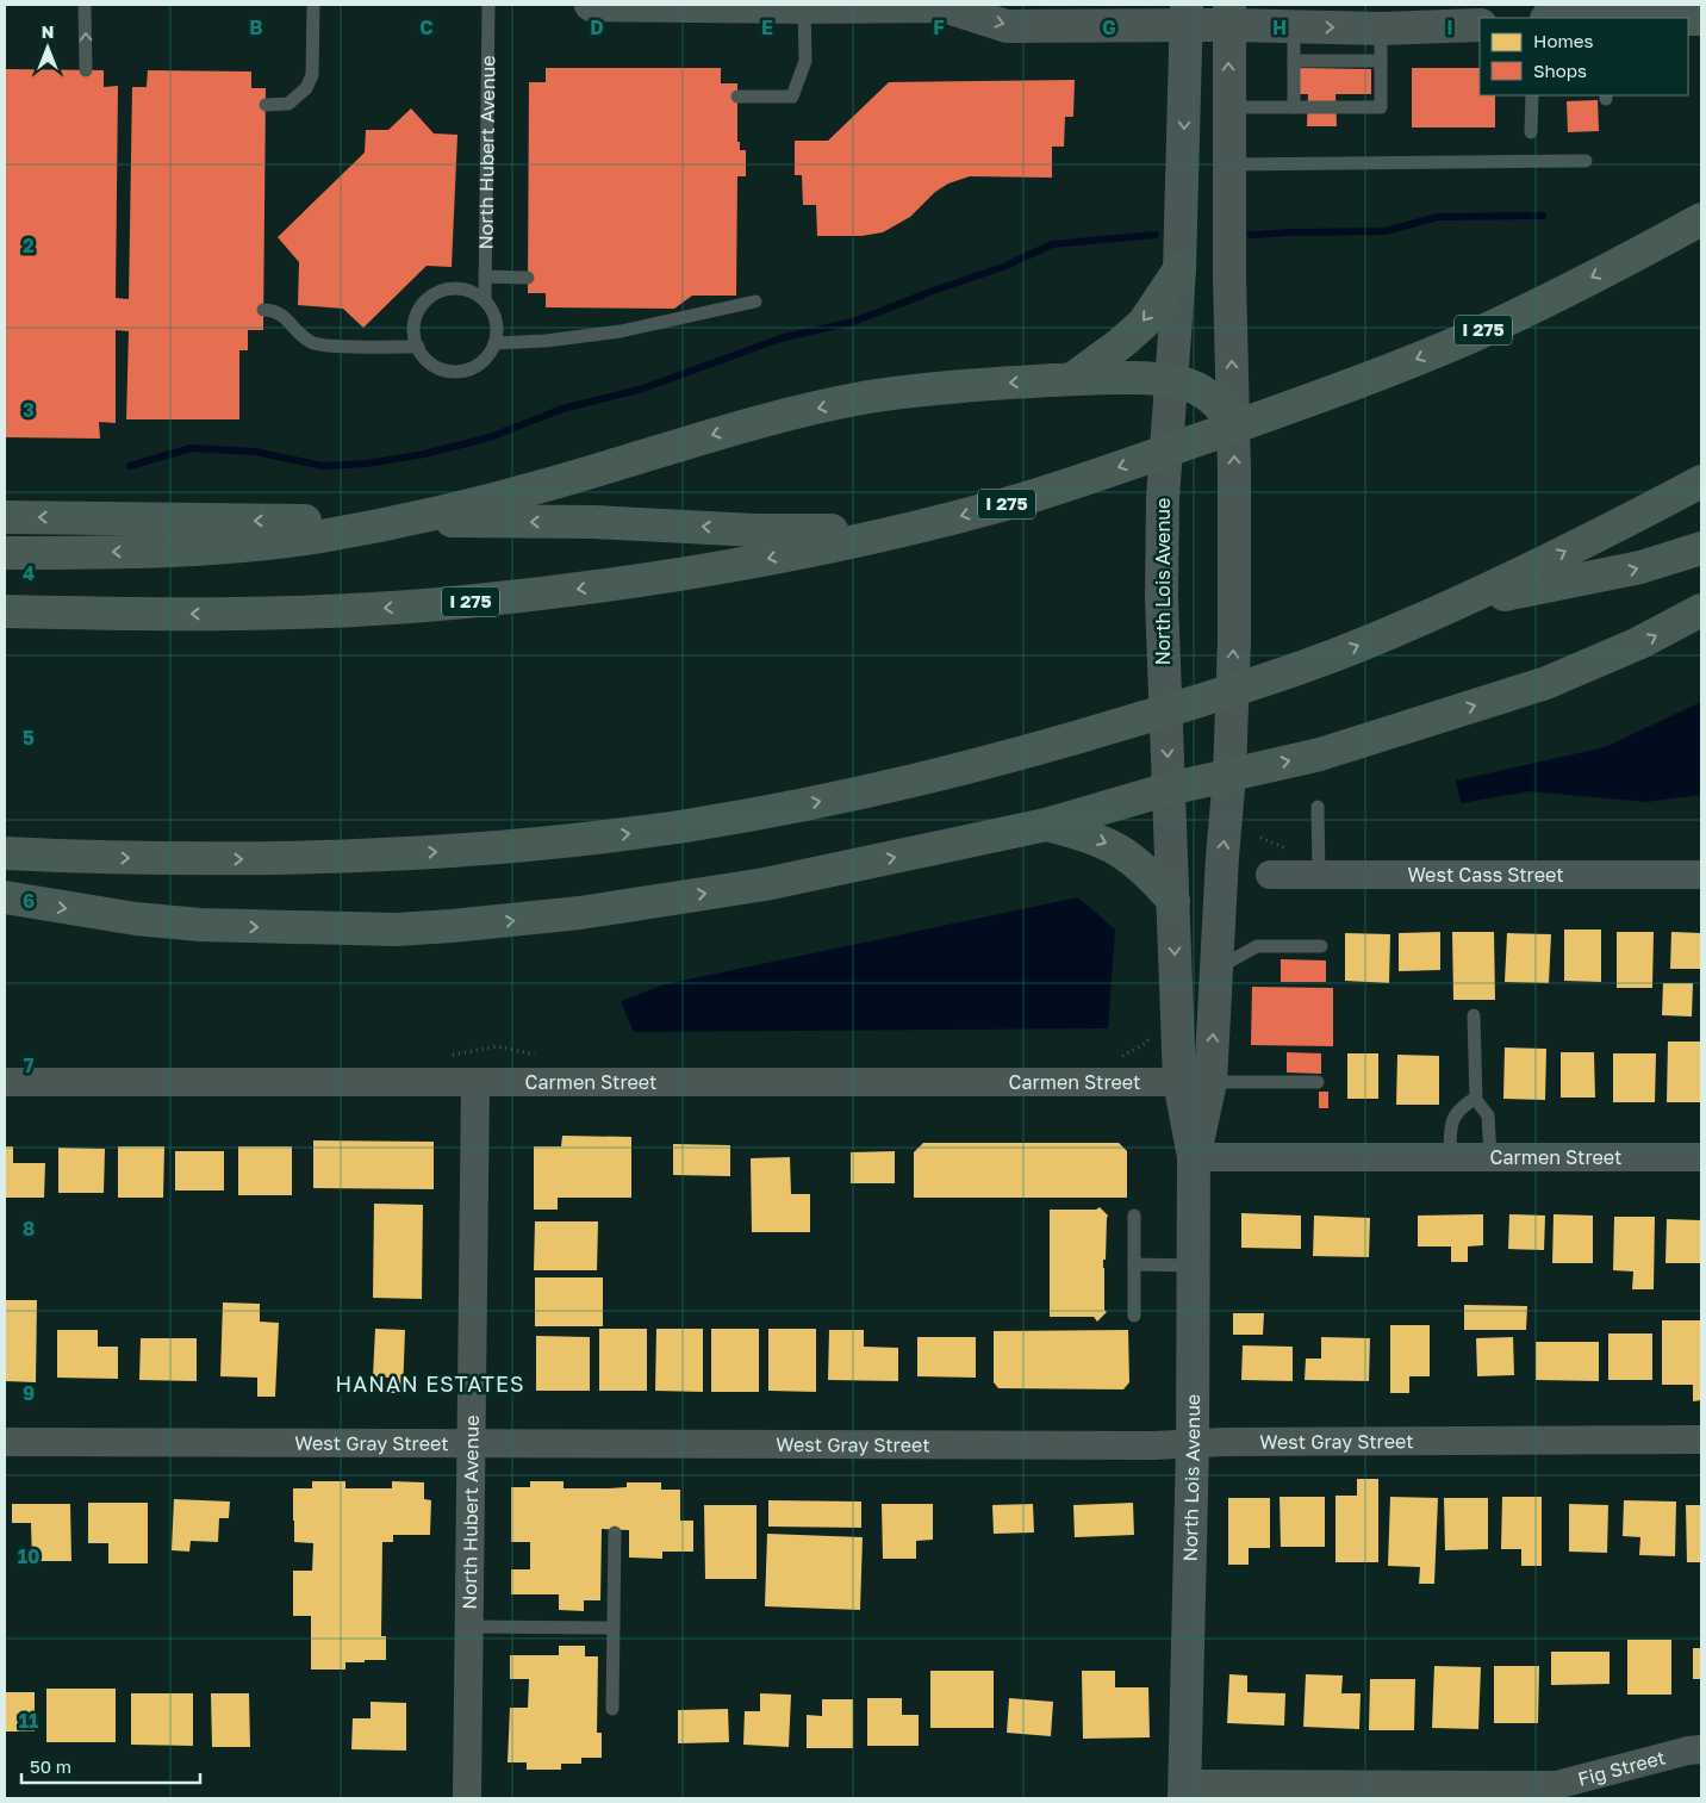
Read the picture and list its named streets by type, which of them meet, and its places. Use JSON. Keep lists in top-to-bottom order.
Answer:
{
  "streets": {
    "highway": ["I 275"],
    "street": [
      "North Hubert Avenue",
      "North Lois Avenue",
      "West Cass Street",
      "Carmen Street",
      "West Gray Street",
      "Fig Street"
    ]
  },
  "crossings": [
    ["North Hubert Avenue", "Carmen Street"],
    ["North Hubert Avenue", "West Gray Street"],
    ["North Lois Avenue", "Carmen Street"],
    ["North Lois Avenue", "West Gray Street"],
    ["North Lois Avenue", "Fig Street"]
  ],
  "districts": ["HANAN ESTATES"],
  "legend": ["Homes", "Shops"],
  "scale_bar": "50 m",
  "north": "top",
  "grid": {
    "columns": [
      "B",
      "C",
      "D",
      "E",
      "F",
      "G",
      "H",
      "I"
    ],
    "rows": [
      "2",
      "3",
      "4",
      "5",
      "6",
      "7",
      "8",
      "9",
      "10",
      "11"
    ]
  }
}
